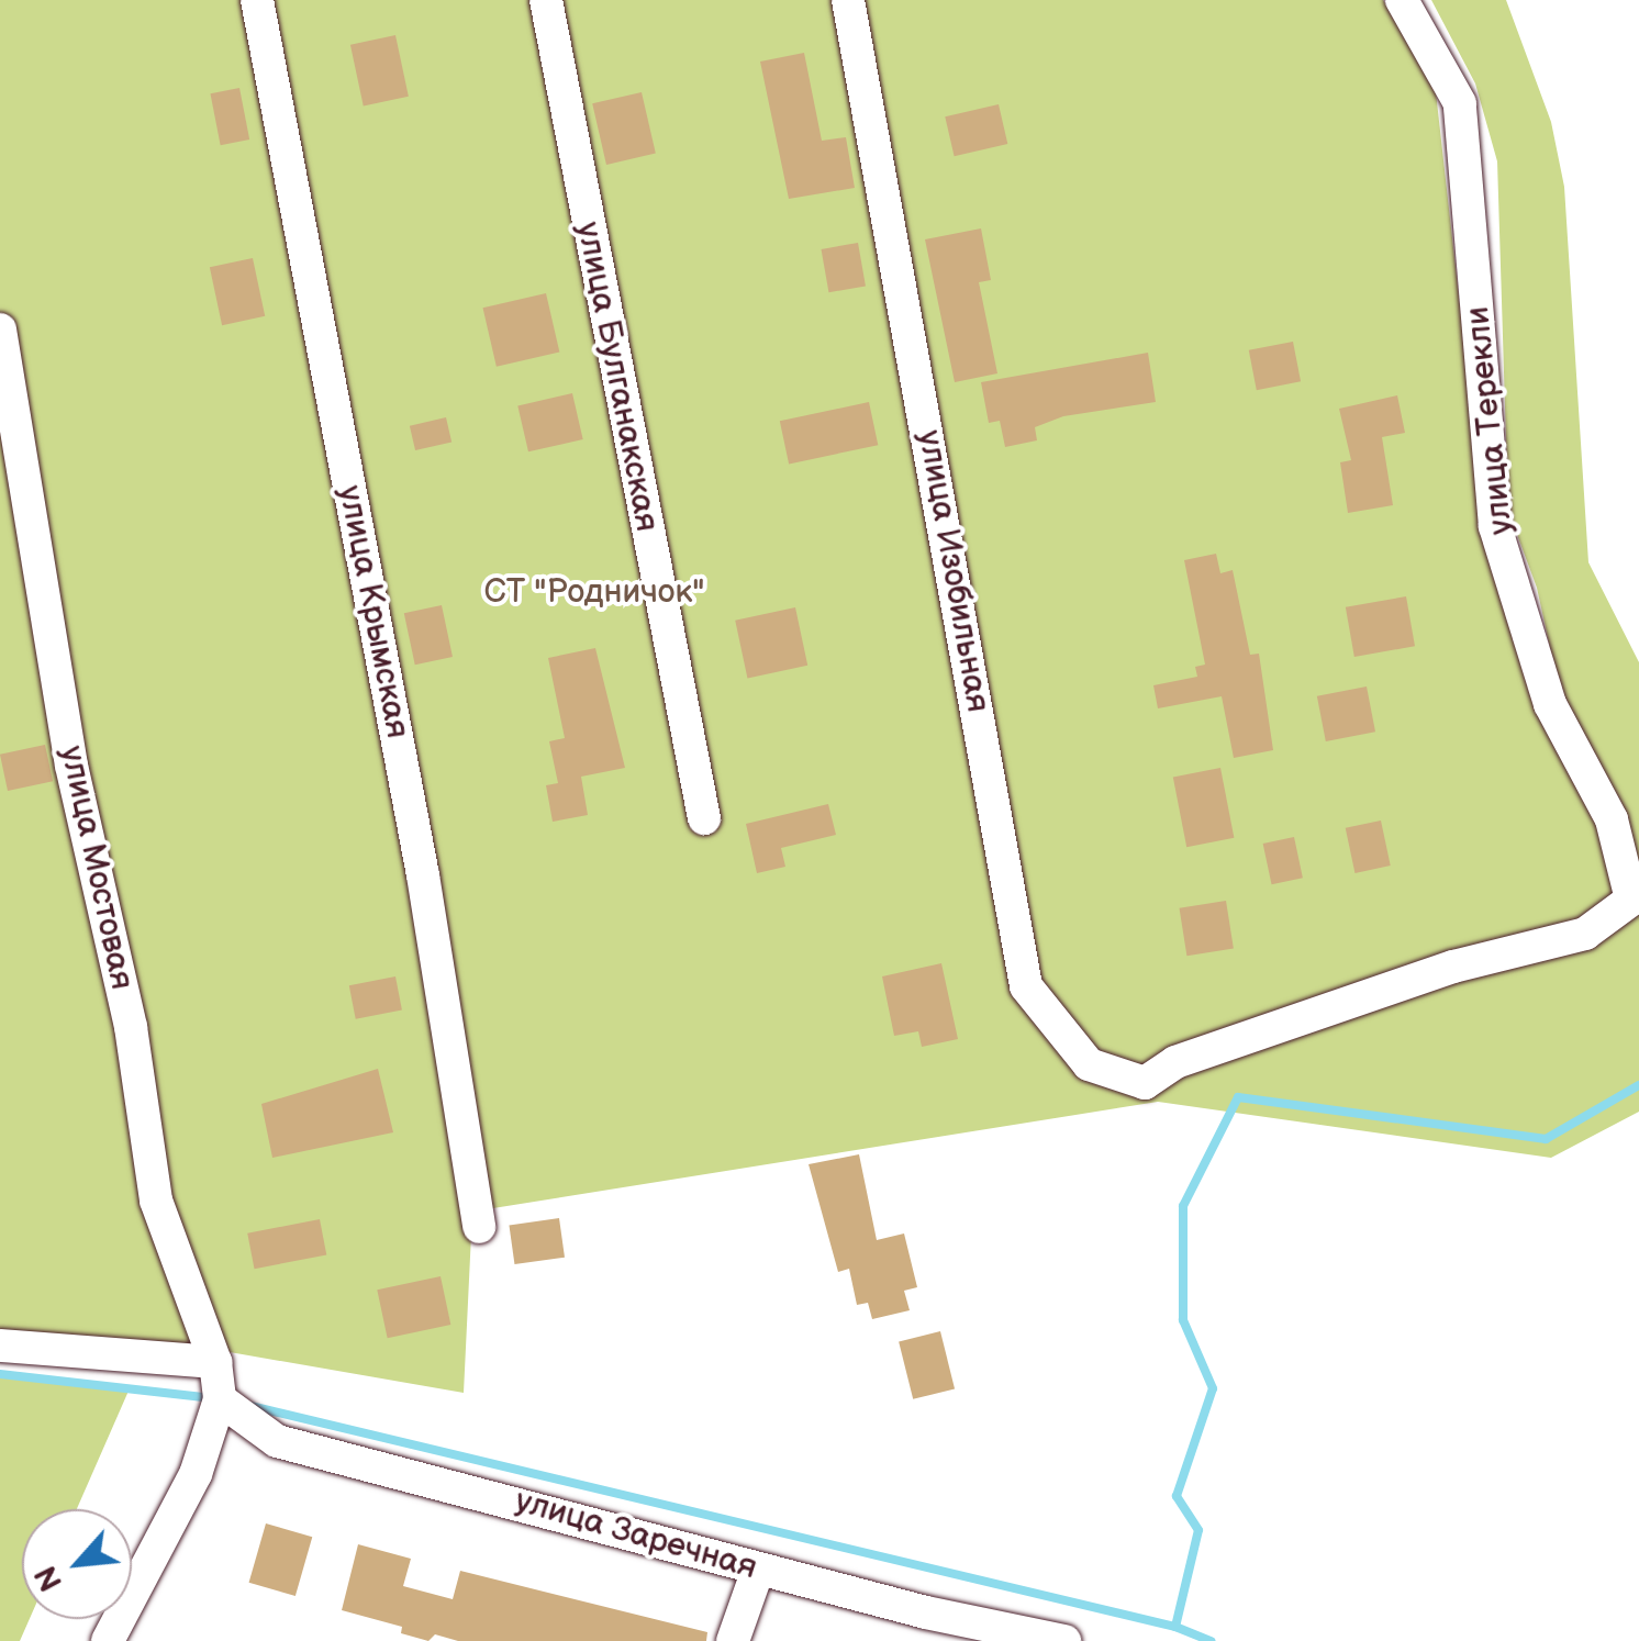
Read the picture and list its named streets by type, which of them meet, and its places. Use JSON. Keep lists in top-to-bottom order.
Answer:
{
  "streets": {
    "street": [
      "улица Булганакская",
      "улица Терекли",
      "улица Изобильная",
      "улица Крымская",
      "улица Мостовая",
      "улица Заречная"
    ]
  },
  "crossings": [
    ["улица Терекли", "улица Изобильная"],
    ["улица Мостовая", "улица Заречная"]
  ],
  "parks": ["СТ \"Родничок\""],
  "north": "bottom left"
}
